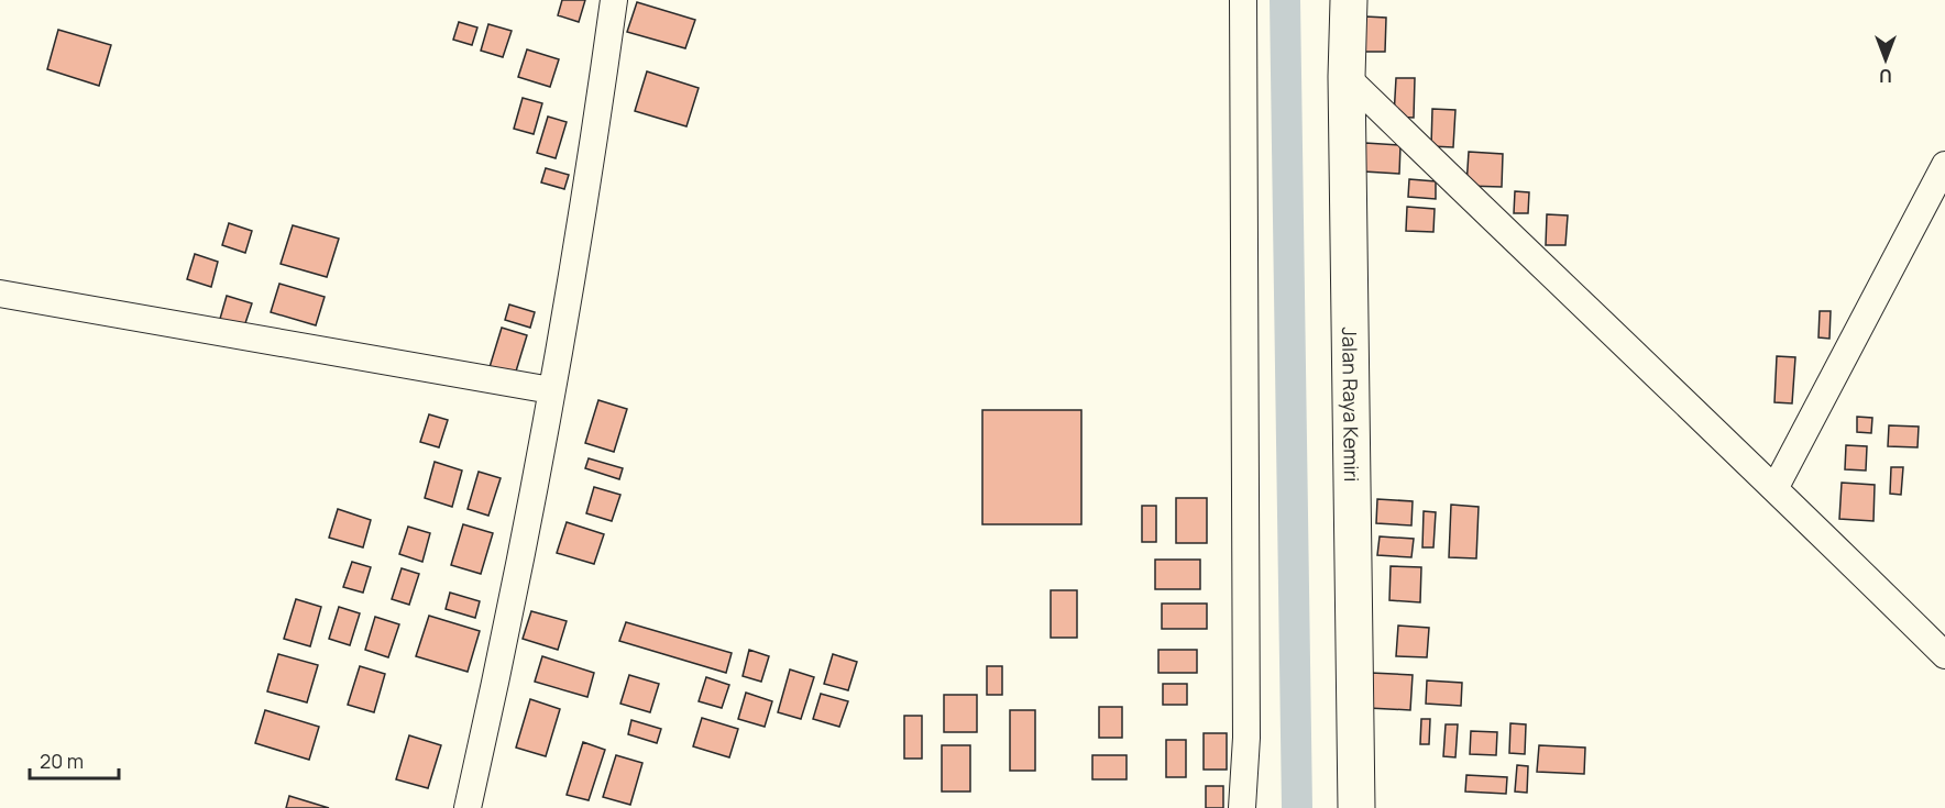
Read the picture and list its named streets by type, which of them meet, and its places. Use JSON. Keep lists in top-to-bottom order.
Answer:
{
  "streets": {
    "main road": ["Jalan Raya Kemiri"]
  },
  "scale_bar": "20 m",
  "north": "bottom"
}
